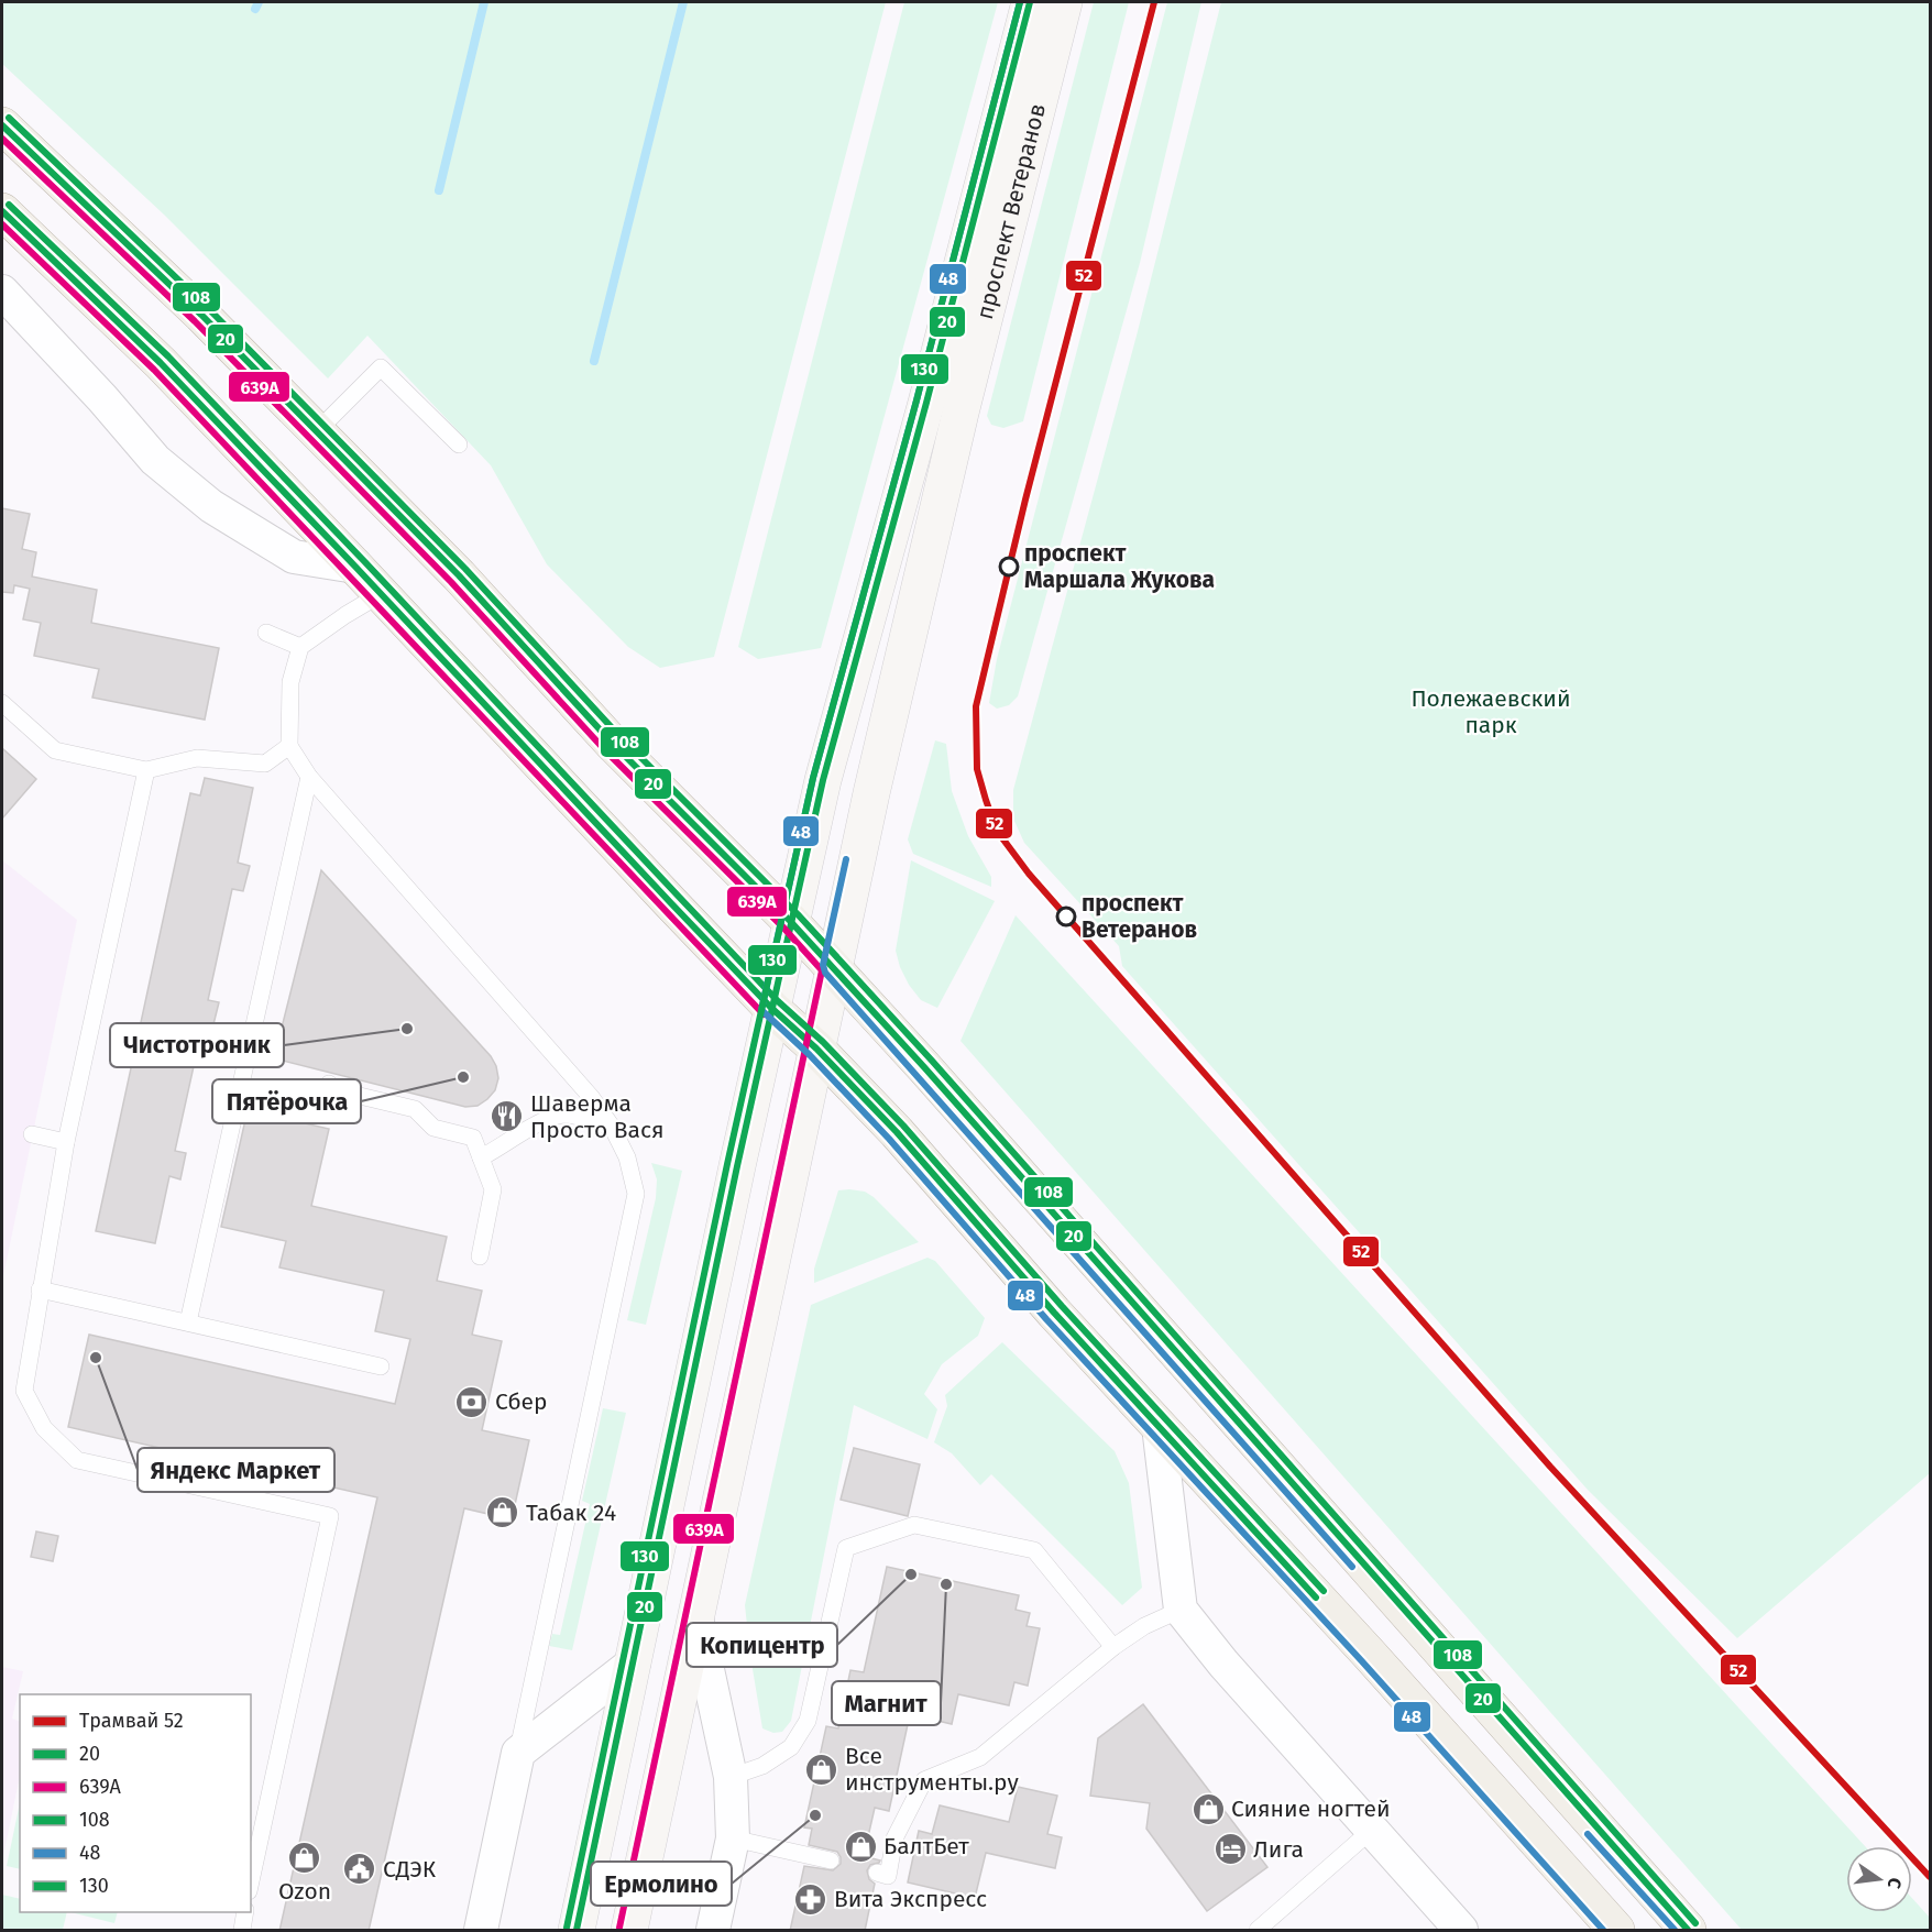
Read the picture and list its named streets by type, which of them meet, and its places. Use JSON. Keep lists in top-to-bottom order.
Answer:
{
  "streets": {
    "main road": ["проспект Ветеранов"]
  },
  "parks": ["Полежаевский парк"],
  "places": {
    "other": [
      "проспект Маршала Жукова",
      "проспект Ветеранов",
      "Чистотроник",
      "Пятёрочка",
      "Яндекс Маркет",
      "Копицентр",
      "Магнит",
      "Ермолино"
    ],
    "restaurant": ["Шаверма Просто Вася"],
    "bank": ["Сбер"],
    "shop": [
      "Табак 24",
      "Все инструменты.ру",
      "Сияние ногтей",
      "БалтБет",
      "Ozon"
    ],
    "hotel": ["Лига"],
    "public building": ["СДЭК"],
    "pharmacy": ["Вита Экспресс"]
  },
  "lines": [
    "tram line 52",
    "transit line 20",
    "transit line 48",
    "transit line 130",
    "transit line 108",
    "transit line 639А"
  ],
  "legend": [
    "Трамвай 52",
    "20",
    "639А",
    "108",
    "48",
    "130"
  ],
  "north": "right"
}
